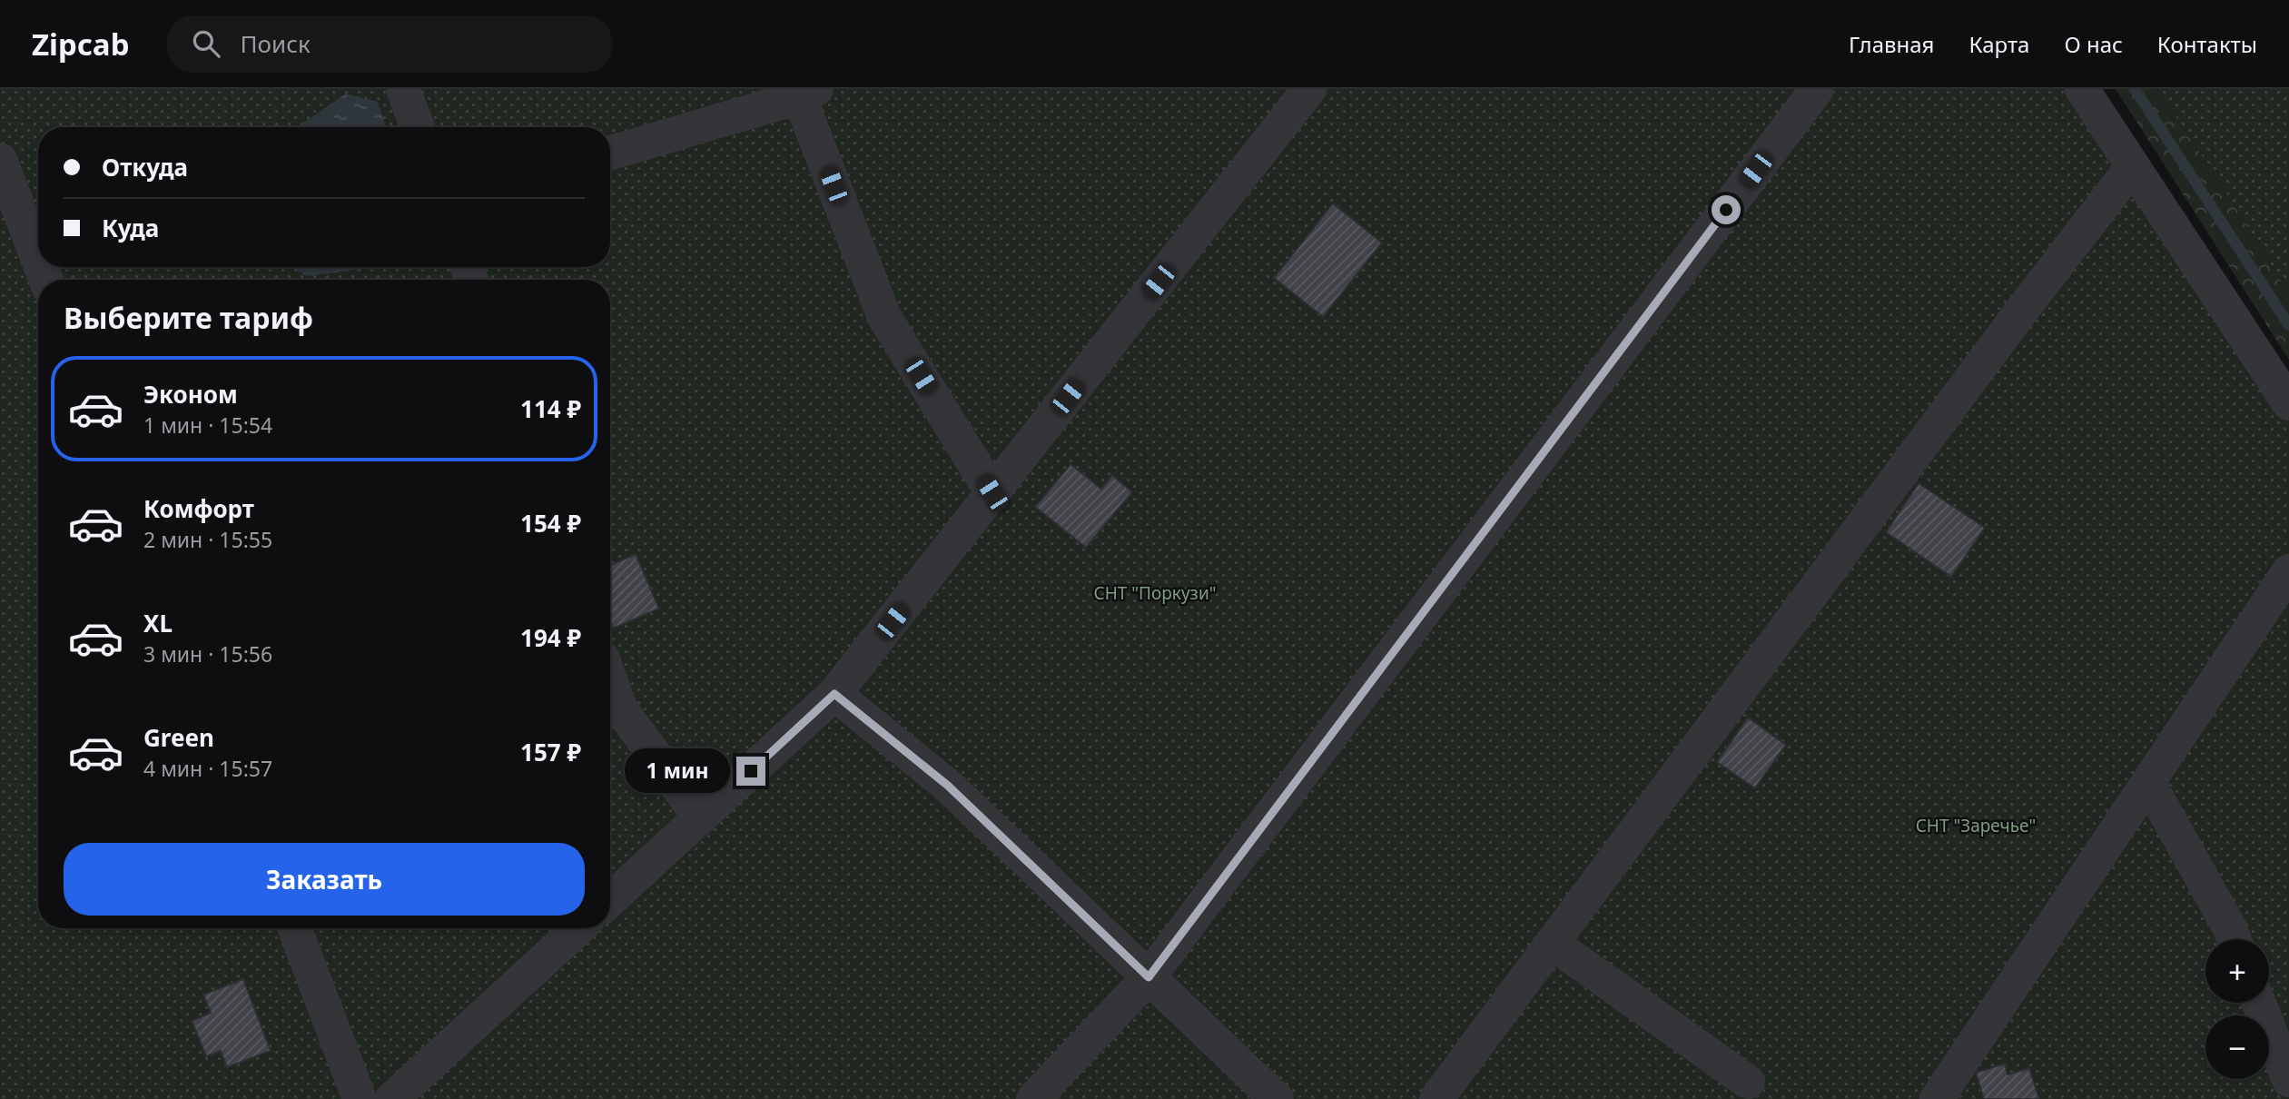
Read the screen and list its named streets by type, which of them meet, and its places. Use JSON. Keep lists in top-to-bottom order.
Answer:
{
  "parks": ["СНТ \"Поркузи\"", "СНТ \"Заречье\""],
  "page": {
    "header": "Zipcab",
    "search": "Поиск",
    "nav": [
      "Главная",
      "Карта",
      "О нас",
      "Контакты"
    ],
    "banner": ["Откуда", "Куда"],
    "heading": "Выберите тариф",
    "list": [
      {
        "name": "Эконом",
        "note": "1 мин · 15:54",
        "value": "114 ₽"
      },
      {
        "name": "Комфорт",
        "note": "2 мин · 15:55",
        "value": "154 ₽"
      },
      {
        "name": "XL",
        "note": "3 мин · 15:56",
        "value": "194 ₽"
      },
      {
        "name": "Green",
        "note": "4 мин · 15:57",
        "value": "157 ₽"
      }
    ],
    "bubble": "1 мин",
    "buttons": "Заказать",
    "map_buttons": ["+", "−"]
  }
}
